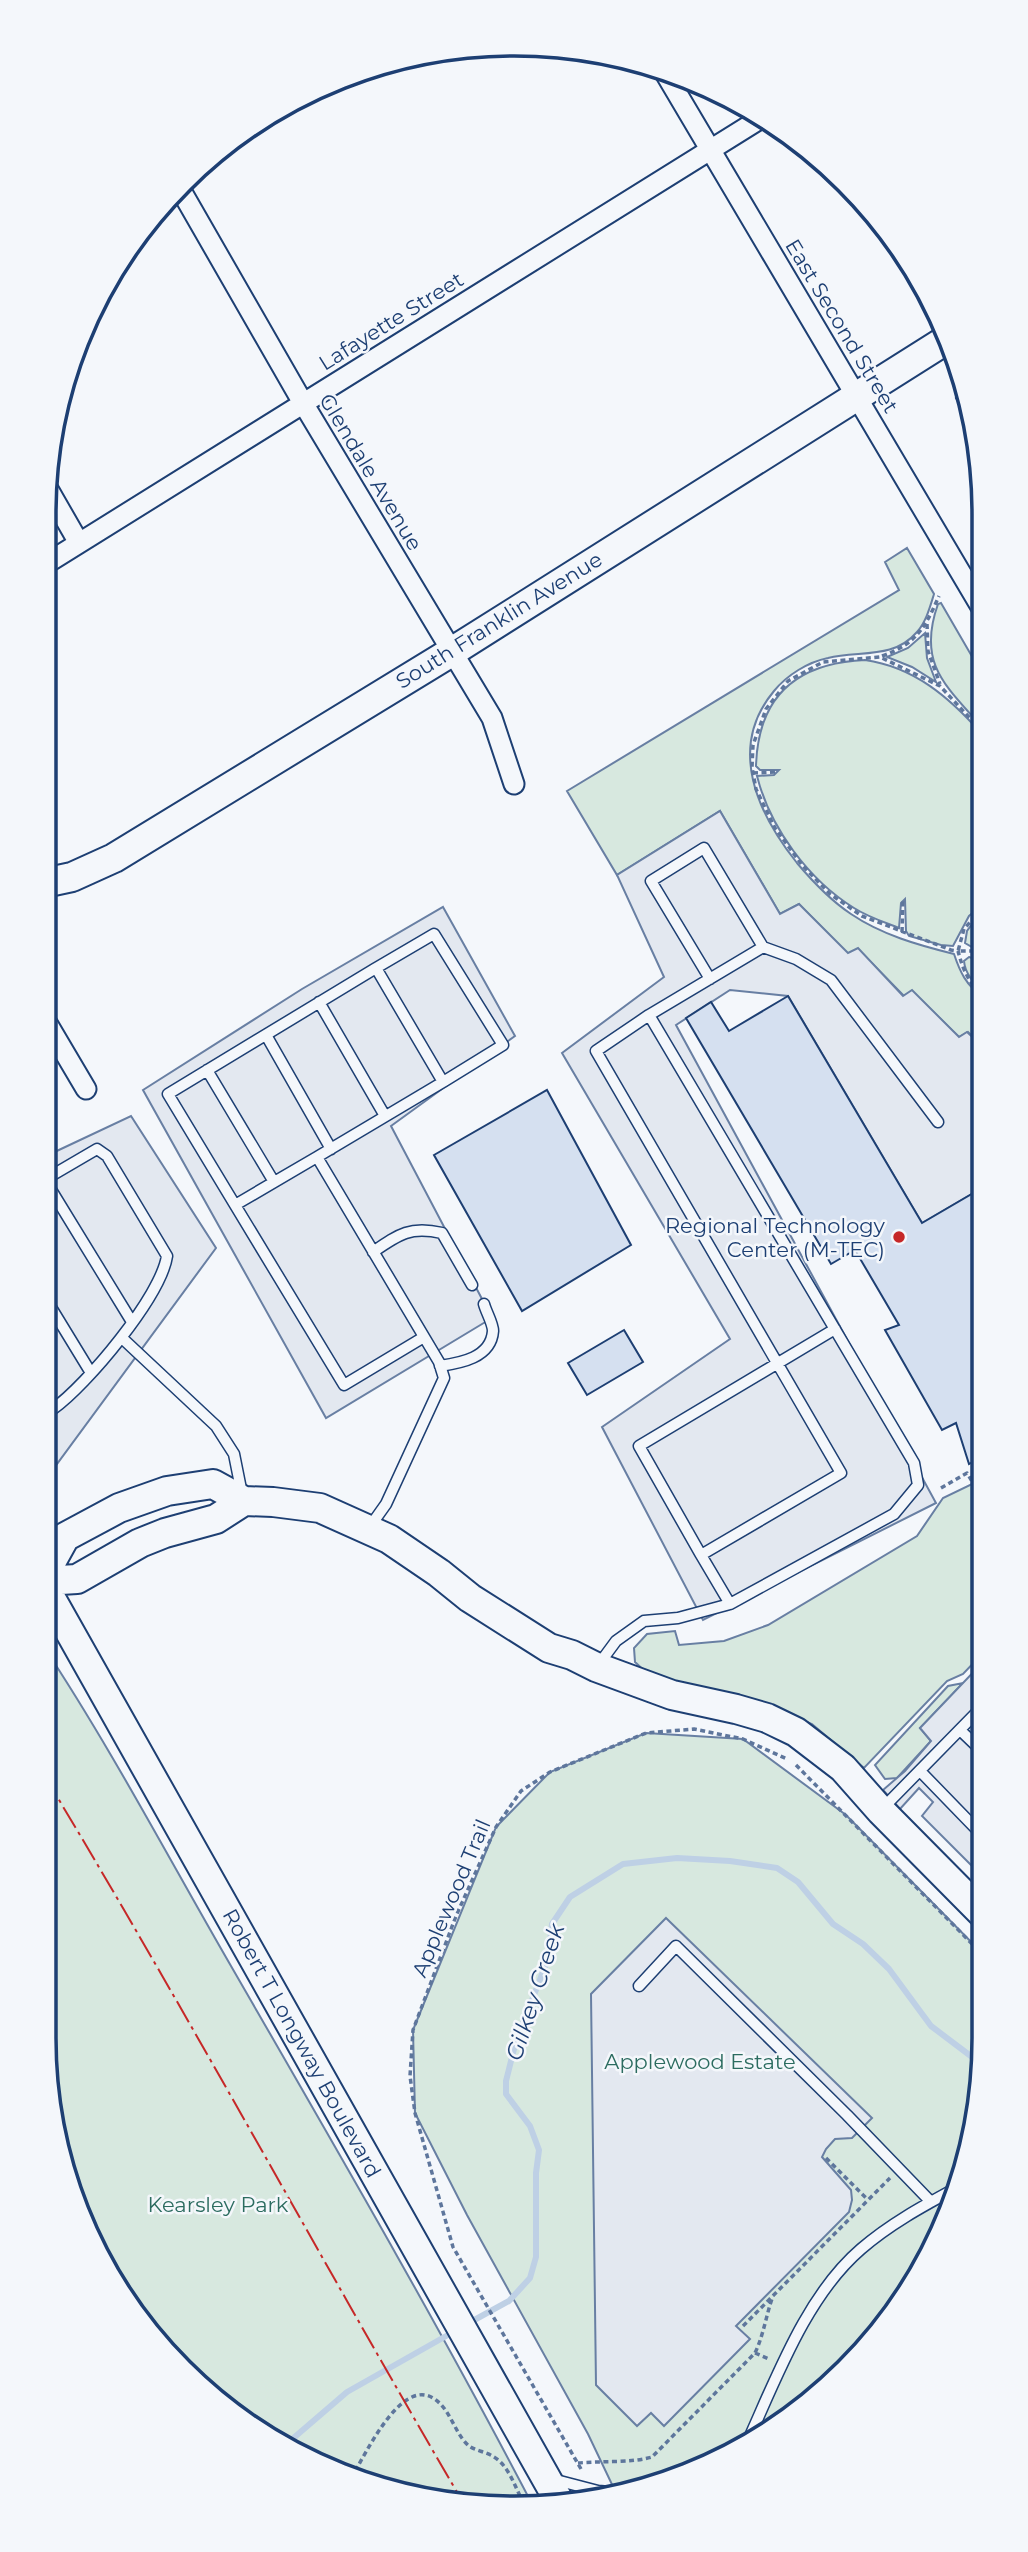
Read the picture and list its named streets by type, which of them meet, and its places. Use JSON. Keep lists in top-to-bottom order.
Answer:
{
  "streets": {
    "street": [
      "Lafayette Street",
      "East Second Street",
      "Glendale Avenue",
      "South Franklin Avenue",
      "Robert T Longway Boulevard"
    ],
    "path": ["Applewood Trail"]
  },
  "crossings": [
    ["Lafayette Street", "East Second Street"],
    ["Lafayette Street", "Glendale Avenue"],
    ["East Second Street", "South Franklin Avenue"],
    ["Glendale Avenue", "South Franklin Avenue"]
  ],
  "water": ["Gilkey Creek"],
  "parks": ["Applewood Estate", "Kearsley Park"],
  "places": ["Regional Technology Center (M-TEC)"]
}
